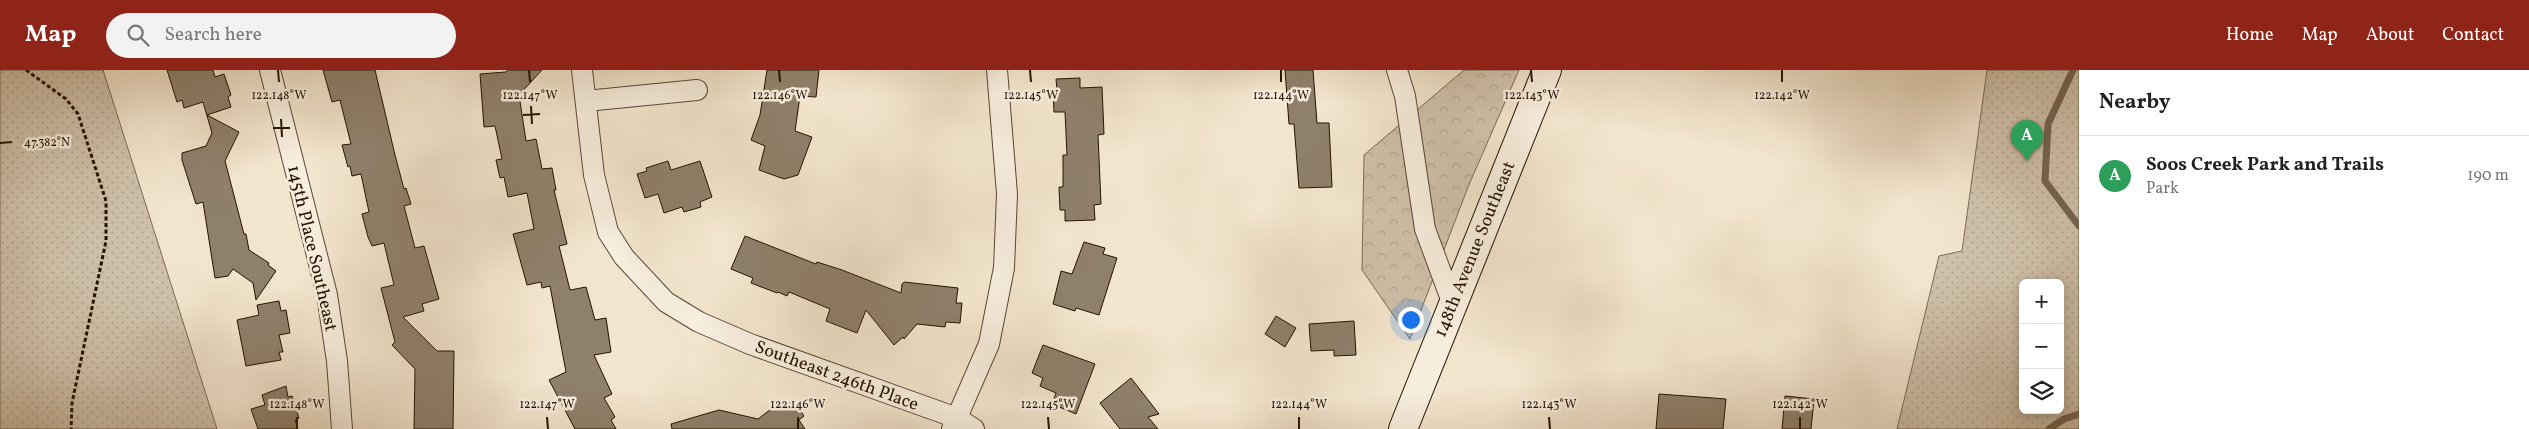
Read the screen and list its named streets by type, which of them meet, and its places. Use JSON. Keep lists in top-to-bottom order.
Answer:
{
  "streets": {
    "street": ["145th Place Southeast", "148th Avenue Southeast", "Southeast 246th Place"]
  },
  "page": {
    "header": "Map",
    "search": "Search here",
    "nav": [
      "Home",
      "Map",
      "About",
      "Contact"
    ],
    "heading": "Nearby",
    "pins": "A",
    "list": [
      {
        "mark": "A",
        "name": "Soos Creek Park and Trails",
        "note": "Park",
        "value": "190 m"
      }
    ],
    "map_buttons": ["+", "−"]
  },
  "coordinates": [
    "122.148°W",
    "122.147°W",
    "122.146°W",
    "122.145°W",
    "122.144°W",
    "122.143°W",
    "122.142°W",
    "47.382°N"
  ]
}
